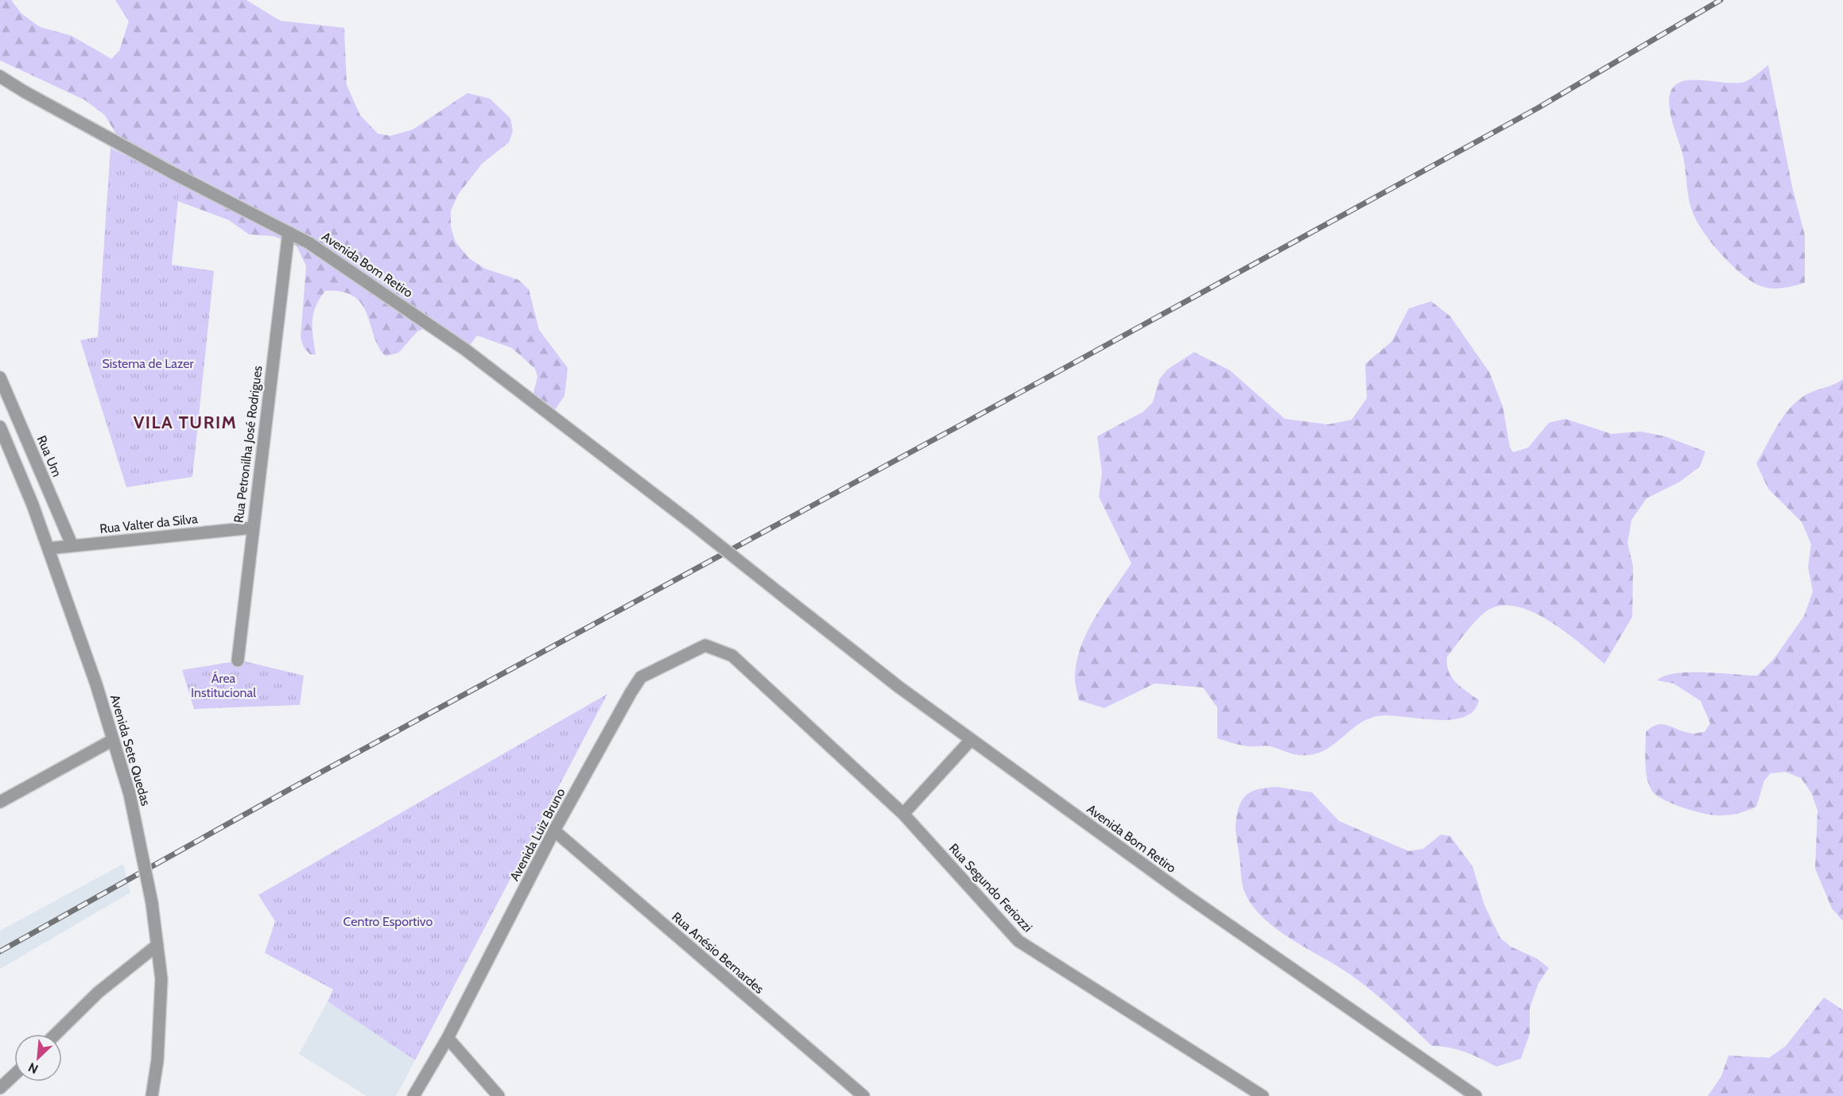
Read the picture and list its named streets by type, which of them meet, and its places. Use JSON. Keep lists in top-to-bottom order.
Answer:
{
  "streets": {
    "street": [
      "Avenida Bom Retiro",
      "Rua Petronilha José Rodrigues",
      "Rua Um",
      "Rua Valter da Silva",
      "Avenida Sete Quedas",
      "Avenida Luiz Bruno",
      "Rua Segundo Feriozzi",
      "Rua Anésio Bernardes"
    ]
  },
  "crossings": [
    ["Avenida Bom Retiro", "Rua Petronilha José Rodrigues"],
    ["Rua Petronilha José Rodrigues", "Rua Valter da Silva"],
    ["Rua Um", "Rua Valter da Silva"],
    ["Rua Valter da Silva", "Avenida Sete Quedas"],
    ["Avenida Luiz Bruno", "Rua Segundo Feriozzi"],
    ["Avenida Luiz Bruno", "Rua Anésio Bernardes"]
  ],
  "districts": ["VILA TURIM"],
  "parks": ["Sistema de Lazer", "Área Institucional", "Centro Esportivo"],
  "north": "bottom left"
}
